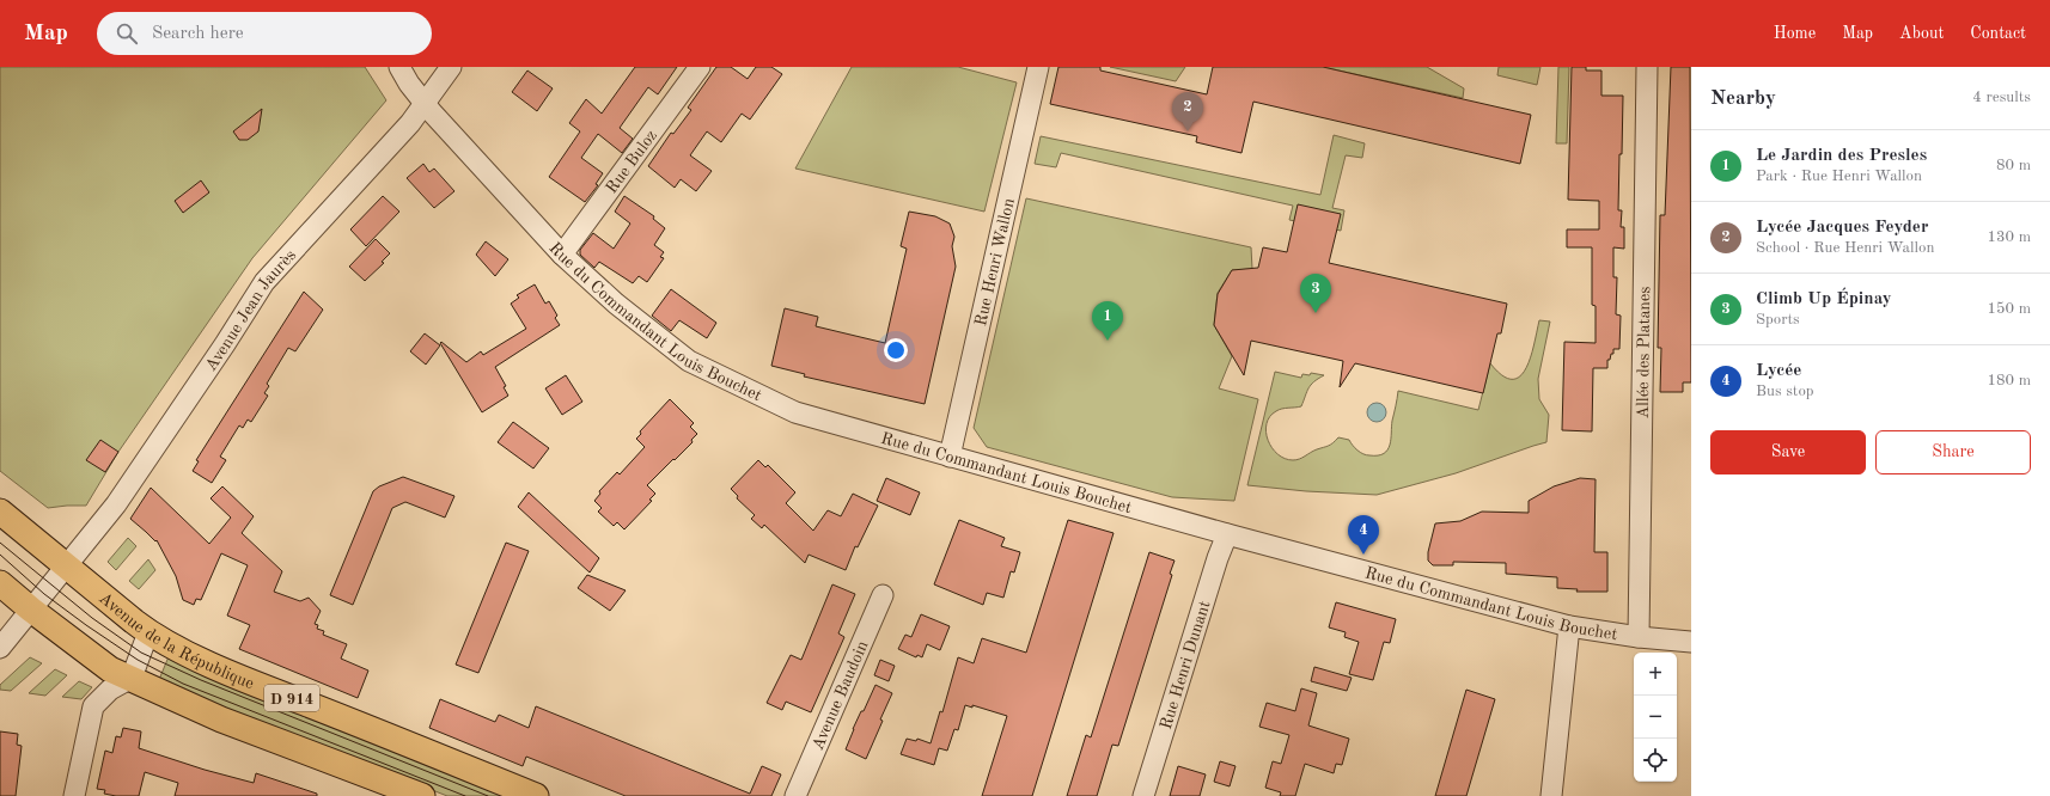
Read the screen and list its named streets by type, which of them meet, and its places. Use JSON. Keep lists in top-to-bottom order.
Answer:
{
  "streets": {
    "main road": ["Avenue de la République", "D 914"],
    "street": [
      "Rue Buloz",
      "Rue Henri Wallon",
      "Avenue Jean Jaurès",
      "Rue du Commandant Louis Bouchet",
      "Allée des Platanes",
      "Rue Henri Dunant",
      "Avenue Baudoin"
    ]
  },
  "crossings": [
    ["Rue Buloz", "Rue du Commandant Louis Bouchet"],
    ["Rue Henri Wallon", "Rue du Commandant Louis Bouchet"],
    ["Avenue Jean Jaurès", "Rue du Commandant Louis Bouchet"],
    ["Avenue Jean Jaurès", "Avenue de la République"],
    ["Avenue Jean Jaurès", "D 914"],
    ["Rue du Commandant Louis Bouchet", "Allée des Platanes"],
    ["Rue du Commandant Louis Bouchet", "Rue Henri Dunant"],
    ["Avenue de la République", "D 914"]
  ],
  "page": {
    "header": "Map",
    "search": "Search here",
    "nav": [
      "Home",
      "Map",
      "About",
      "Contact"
    ],
    "heading": ["Nearby", "4 results"],
    "pins": [
      "2",
      "3",
      "1",
      "4"
    ],
    "list": [
      {
        "mark": "1",
        "name": "Le Jardin des Presles",
        "note": "Park · Rue Henri Wallon",
        "value": "80 m"
      },
      {
        "mark": "2",
        "name": "Lycée Jacques Feyder",
        "note": "School · Rue Henri Wallon",
        "value": "130 m"
      },
      {
        "mark": "3",
        "name": "Climb Up Épinay",
        "note": "Sports",
        "value": "150 m"
      },
      {
        "mark": "4",
        "name": "Lycée",
        "note": "Bus stop",
        "value": "180 m"
      }
    ],
    "buttons": ["Save", "Share"],
    "map_buttons": ["+", "−"]
  }
}
